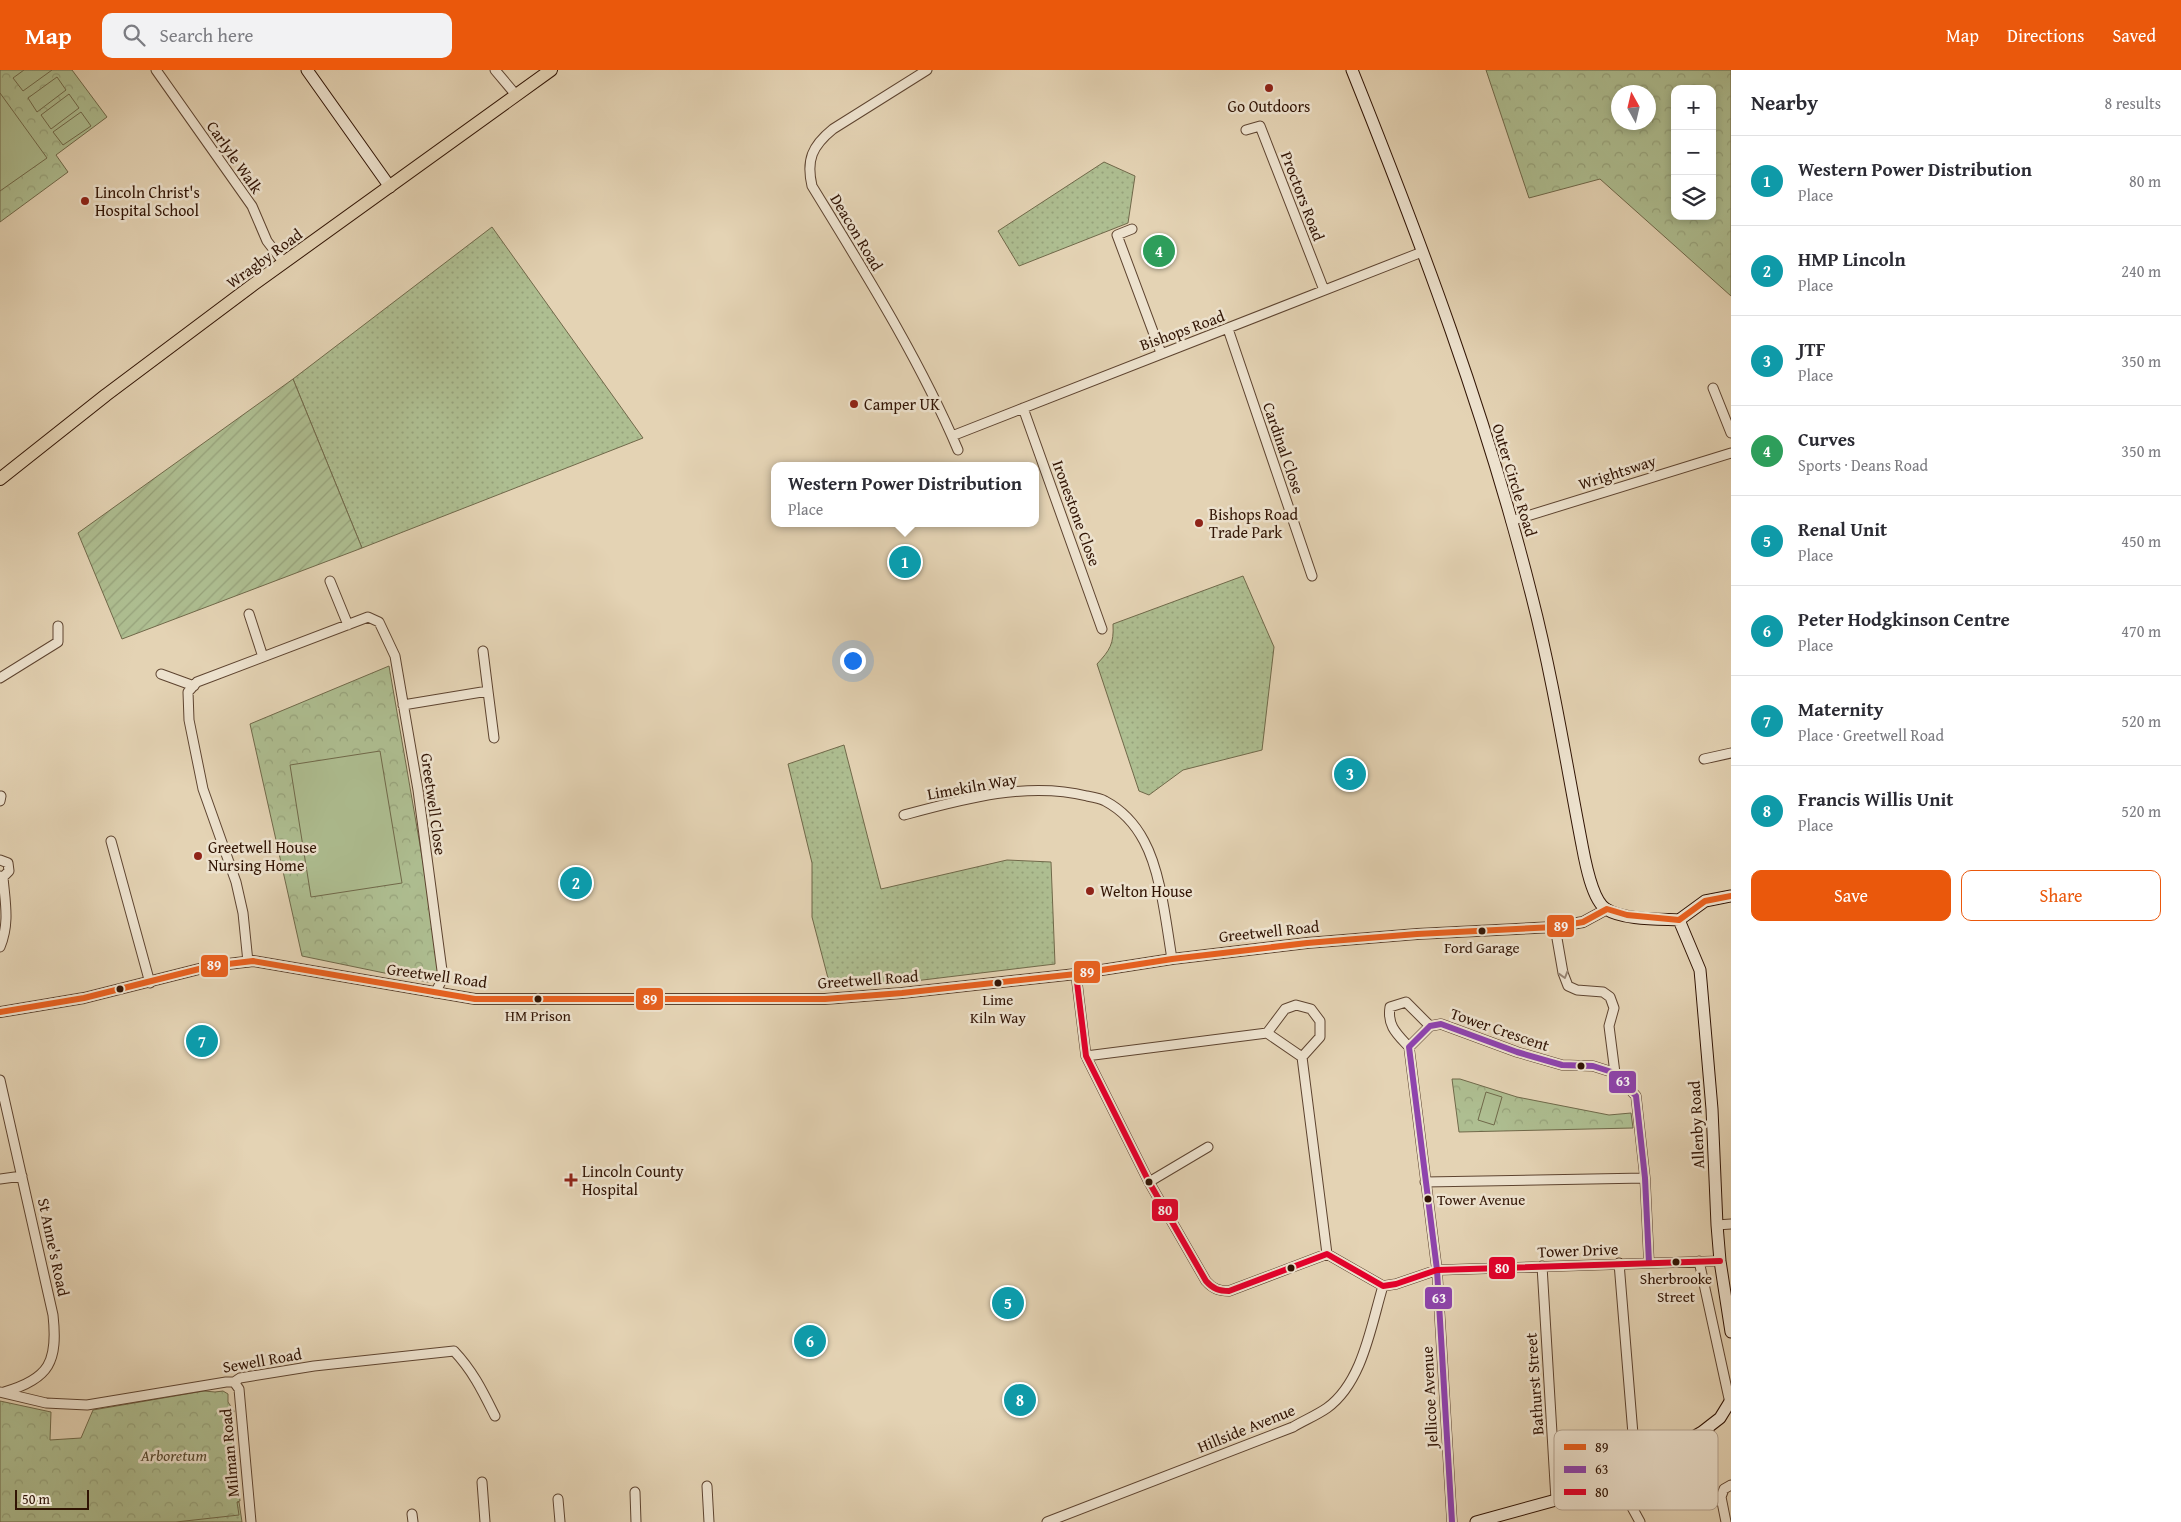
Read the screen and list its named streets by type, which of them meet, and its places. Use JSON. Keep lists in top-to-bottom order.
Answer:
{
  "streets": {
    "main road": ["Wragby Road", "Outer Circle Road", "Allenby Road"],
    "street": [
      "Carlyle Walk",
      "Proctors Road",
      "Deacon Road",
      "Bishops Road",
      "Cardinal Close",
      "Wrightsway",
      "Ironestone Close",
      "Limekiln Way",
      "Greetwell Close",
      "Greetwell Road",
      "Tower Crescent",
      "St Anne's Road",
      "Tower Drive",
      "Sewell Road",
      "Bathurst Street",
      "Jellicoe Avenue",
      "Hillside Avenue",
      "Milman Road"
    ]
  },
  "crossings": [
    ["Carlyle Walk", "Wragby Road"],
    ["Proctors Road", "Bishops Road"],
    ["Deacon Road", "Bishops Road"],
    ["Bishops Road", "Cardinal Close"],
    ["Bishops Road", "Outer Circle Road"],
    ["Bishops Road", "Ironestone Close"],
    ["Wrightsway", "Outer Circle Road"],
    ["Outer Circle Road", "Greetwell Road"],
    ["Limekiln Way", "Greetwell Road"],
    ["Greetwell Close", "Greetwell Road"],
    ["Allenby Road", "Tower Drive"],
    ["St Anne's Road", "Sewell Road"],
    ["Tower Drive", "Bathurst Street"],
    ["Tower Drive", "Jellicoe Avenue"],
    ["Tower Drive", "Hillside Avenue"],
    ["Sewell Road", "Milman Road"]
  ],
  "parks": ["Arboretum"],
  "places": {
    "other": [
      "Go Outdoors",
      "Lincoln Christ's Hospital School",
      "Camper UK",
      "Bishops Road Trade Park",
      "Greetwell House Nursing Home",
      "Welton House",
      "Ford Garage",
      "Lime Kiln Way",
      "HM Prison",
      "Tower Avenue",
      "Sherbrooke Street"
    ],
    "health": ["Lincoln County Hospital"]
  },
  "lines": ["transit line 89", "transit line 80", "transit line 63"],
  "legend": ["89", "63", "80"],
  "scale_bar": "50 m",
  "north": "top",
  "page": {
    "header": "Map",
    "search": "Search here",
    "nav": ["Map", "Directions", "Saved"],
    "heading": ["Nearby", "8 results"],
    "map_buttons": ["+", "−"],
    "list": [
      {
        "mark": "1",
        "name": "Western Power Distribution",
        "note": "Place",
        "value": "80 m"
      },
      {
        "mark": "2",
        "name": "HMP Lincoln",
        "note": "Place",
        "value": "240 m"
      },
      {
        "mark": "3",
        "name": "JTF",
        "note": "Place",
        "value": "350 m"
      },
      {
        "mark": "4",
        "name": "Curves",
        "note": "Sports · Deans Road",
        "value": "350 m"
      },
      {
        "mark": "5",
        "name": "Renal Unit",
        "note": "Place",
        "value": "450 m"
      },
      {
        "mark": "6",
        "name": "Peter Hodgkinson Centre",
        "note": "Place",
        "value": "470 m"
      },
      {
        "mark": "7",
        "name": "Maternity",
        "note": "Place · Greetwell Road",
        "value": "520 m"
      },
      {
        "mark": "8",
        "name": "Francis Willis Unit",
        "note": "Place",
        "value": "520 m"
      }
    ],
    "pins": [
      "4",
      "1",
      "3",
      "2",
      "7",
      "5",
      "6",
      "8"
    ],
    "popup": ["Western Power Distribution", "Place"],
    "buttons": ["Save", "Share"],
    "scale": "50 m"
  }
}
